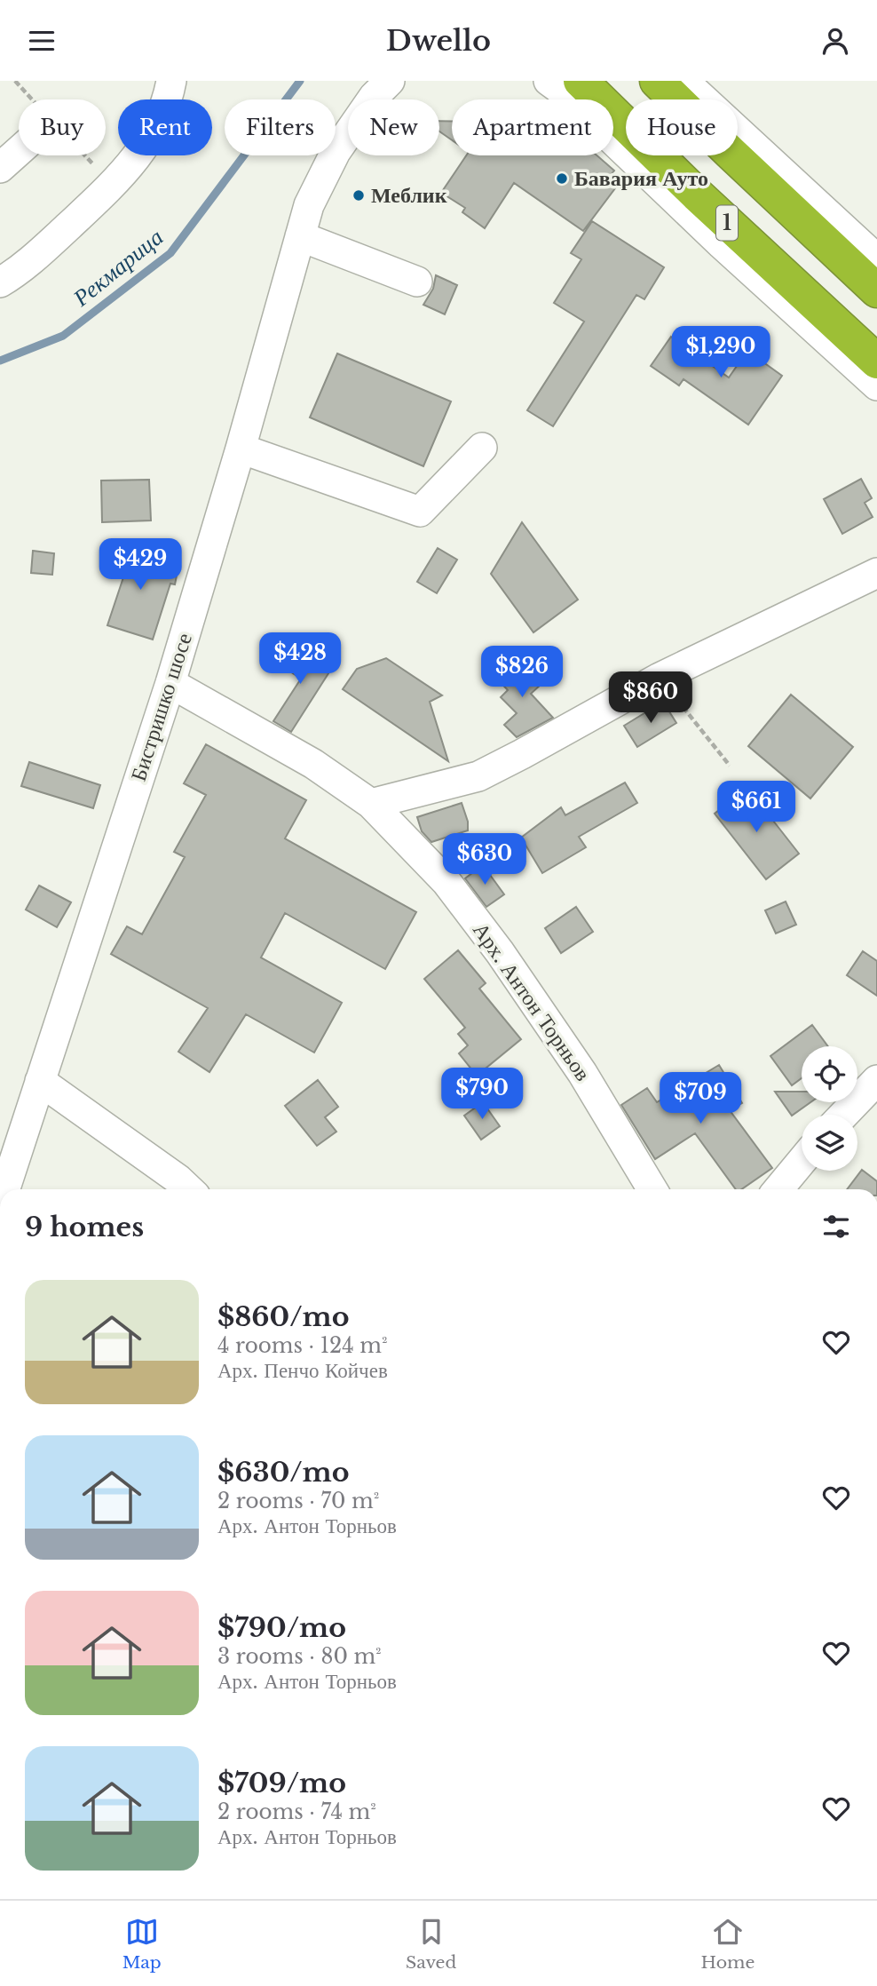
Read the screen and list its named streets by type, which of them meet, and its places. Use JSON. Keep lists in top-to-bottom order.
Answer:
{
  "streets": {
    "highway": ["1"],
    "street": ["Бистришко шосе", "Арх. Антон Торньов"]
  },
  "crossings": [
    ["Бистришко шосе", "Арх. Антон Торньов"]
  ],
  "water": ["Рекмарица"],
  "places": ["Бавария Ауто", "Меблик"],
  "page": {
    "header": "Dwello",
    "chip": [
      "Buy",
      "Rent",
      "Filters",
      "New",
      "Apartment",
      "House"
    ],
    "price": [
      "$1,290",
      "$429",
      "$428",
      "$826",
      "$860",
      "$661",
      "$630",
      "$790",
      "$709"
    ],
    "heading": "9 homes",
    "list": [
      {
        "name": "$860/mo",
        "note": "4 rooms · 124 m² · Арх. Пенчо Койчев"
      },
      {
        "name": "$630/mo",
        "note": "2 rooms · 70 m² · Арх. Антон Торньов"
      },
      {
        "name": "$790/mo",
        "note": "3 rooms · 80 m² · Арх. Антон Торньов"
      },
      {
        "name": "$709/mo",
        "note": "2 rooms · 74 m² · Арх. Антон Торньов"
      }
    ],
    "tabs": ["Map", "Saved", "Home"]
  }
}
